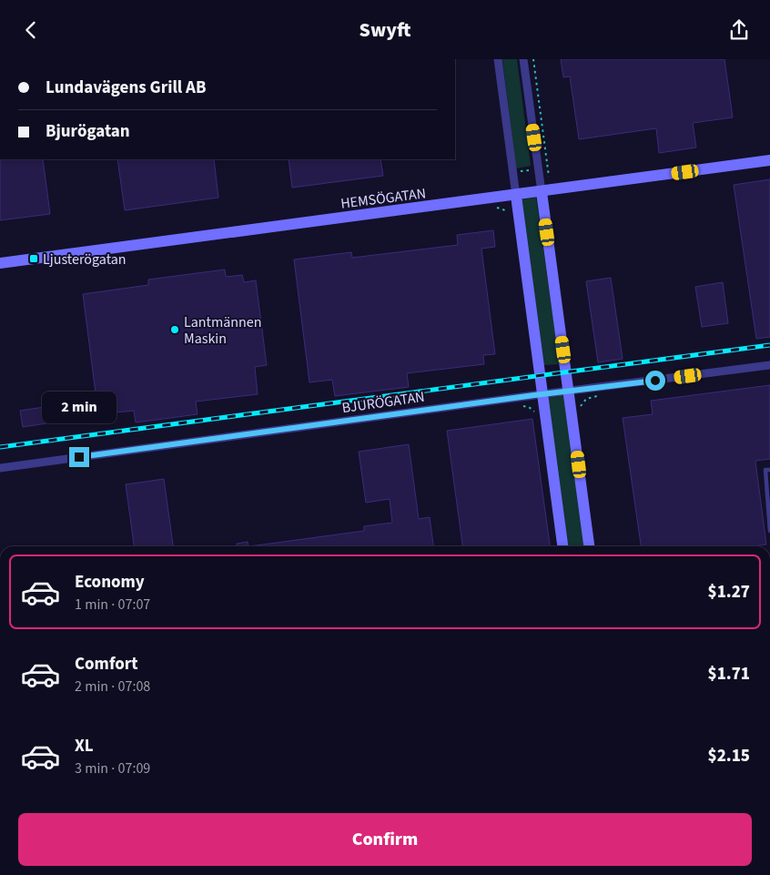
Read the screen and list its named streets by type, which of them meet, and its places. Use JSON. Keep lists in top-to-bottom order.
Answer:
{
  "streets": {
    "street": ["HEMSÖGATAN", "BJURÖGATAN"]
  },
  "places": {
    "transit": ["Ljusterögatan"],
    "other": ["Lantmännen Maskin"]
  },
  "page": {
    "header": "Swyft",
    "banner": ["Lundavägens Grill AB", "Bjurögatan"],
    "bubble": "2 min",
    "list": [
      {
        "name": "Economy",
        "note": "1 min · 07:07",
        "value": "$1.27"
      },
      {
        "name": "Comfort",
        "note": "2 min · 07:08",
        "value": "$1.71"
      },
      {
        "name": "XL",
        "note": "3 min · 07:09",
        "value": "$2.15"
      }
    ],
    "buttons": "Confirm"
  }
}
